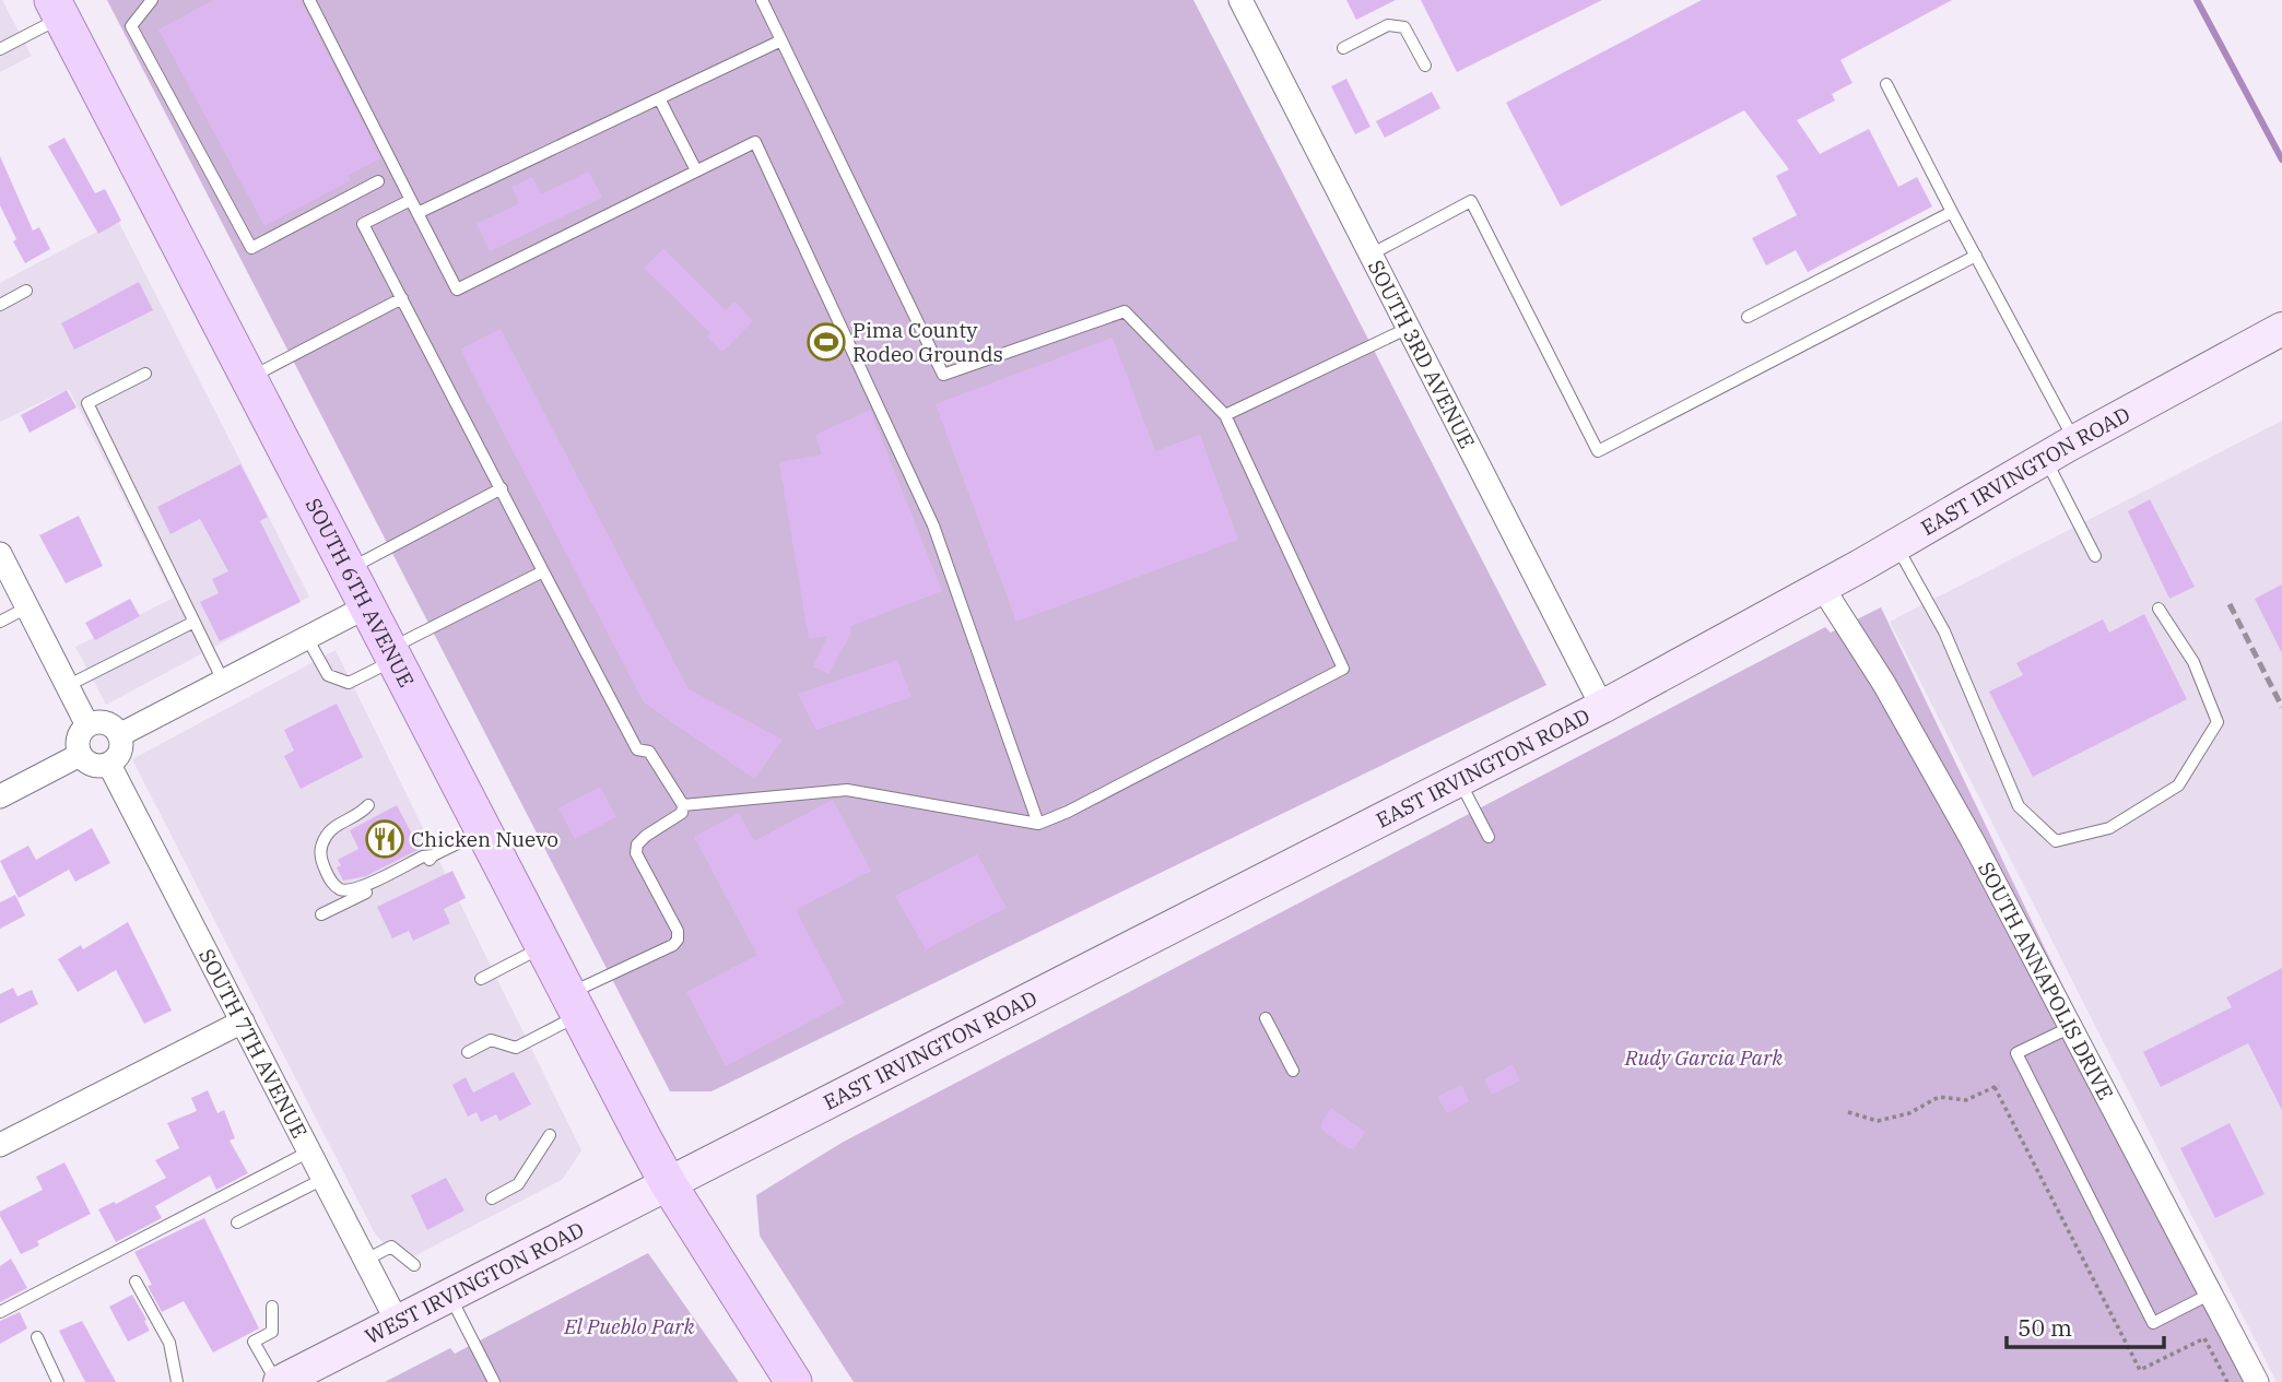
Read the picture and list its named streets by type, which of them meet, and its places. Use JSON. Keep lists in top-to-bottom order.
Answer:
{
  "streets": {
    "main road": ["EAST IRVINGTON ROAD", "SOUTH 6TH AVENUE", "WEST IRVINGTON ROAD"],
    "street": ["SOUTH 3RD AVENUE", "SOUTH ANNAPOLIS DRIVE", "SOUTH 7TH AVENUE"]
  },
  "crossings": [
    ["SOUTH 3RD AVENUE", "EAST IRVINGTON ROAD"],
    ["EAST IRVINGTON ROAD", "SOUTH 6TH AVENUE"],
    ["EAST IRVINGTON ROAD", "SOUTH ANNAPOLIS DRIVE"],
    ["EAST IRVINGTON ROAD", "WEST IRVINGTON ROAD"],
    ["SOUTH 6TH AVENUE", "WEST IRVINGTON ROAD"],
    ["SOUTH 7TH AVENUE", "WEST IRVINGTON ROAD"]
  ],
  "parks": ["Rudy Garcia Park", "El Pueblo Park"],
  "places": {
    "sports": ["Pima County Rodeo Grounds"],
    "restaurant": ["Chicken Nuevo"]
  },
  "scale_bar": "50 m"
}
